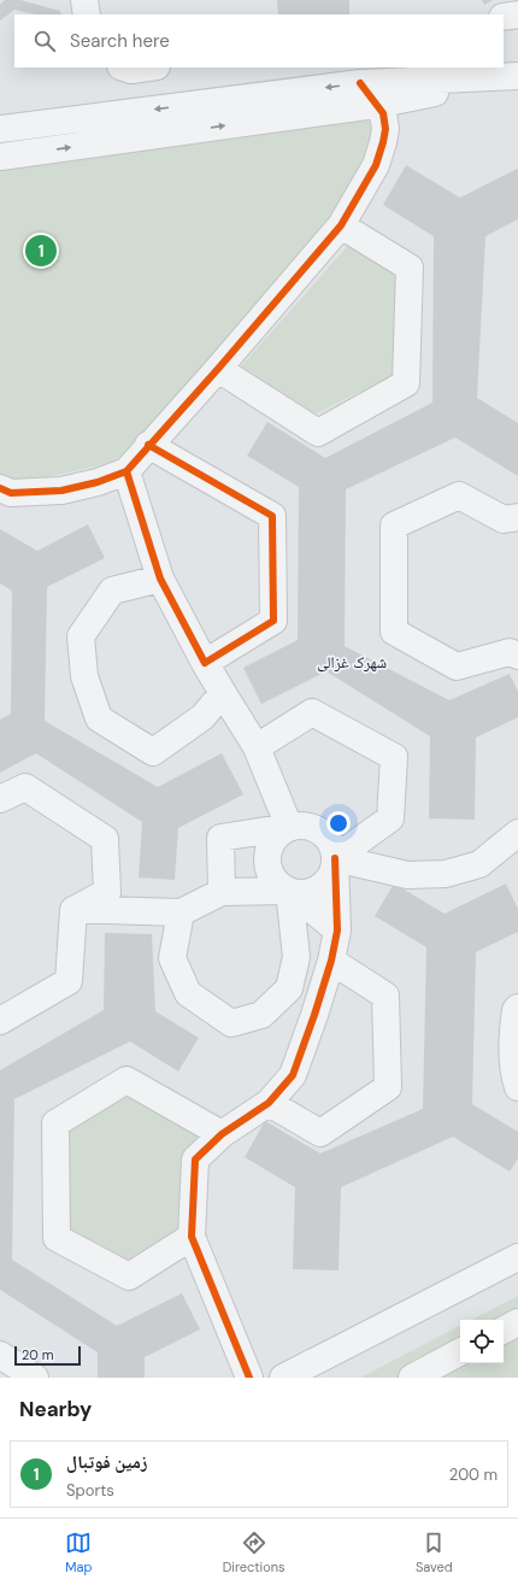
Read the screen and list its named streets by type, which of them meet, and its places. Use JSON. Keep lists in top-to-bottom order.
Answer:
{
  "districts": ["شهرک غزالی"],
  "scale_bar": "20 m",
  "page": {
    "search": "Search here",
    "pins": "1",
    "scale": "20 m",
    "heading": "Nearby",
    "list": [
      {
        "mark": "1",
        "name": "زمین فوتبال",
        "note": "Sports",
        "value": "200 m"
      }
    ],
    "nav": ["Map", "Directions", "Saved"]
  }
}
